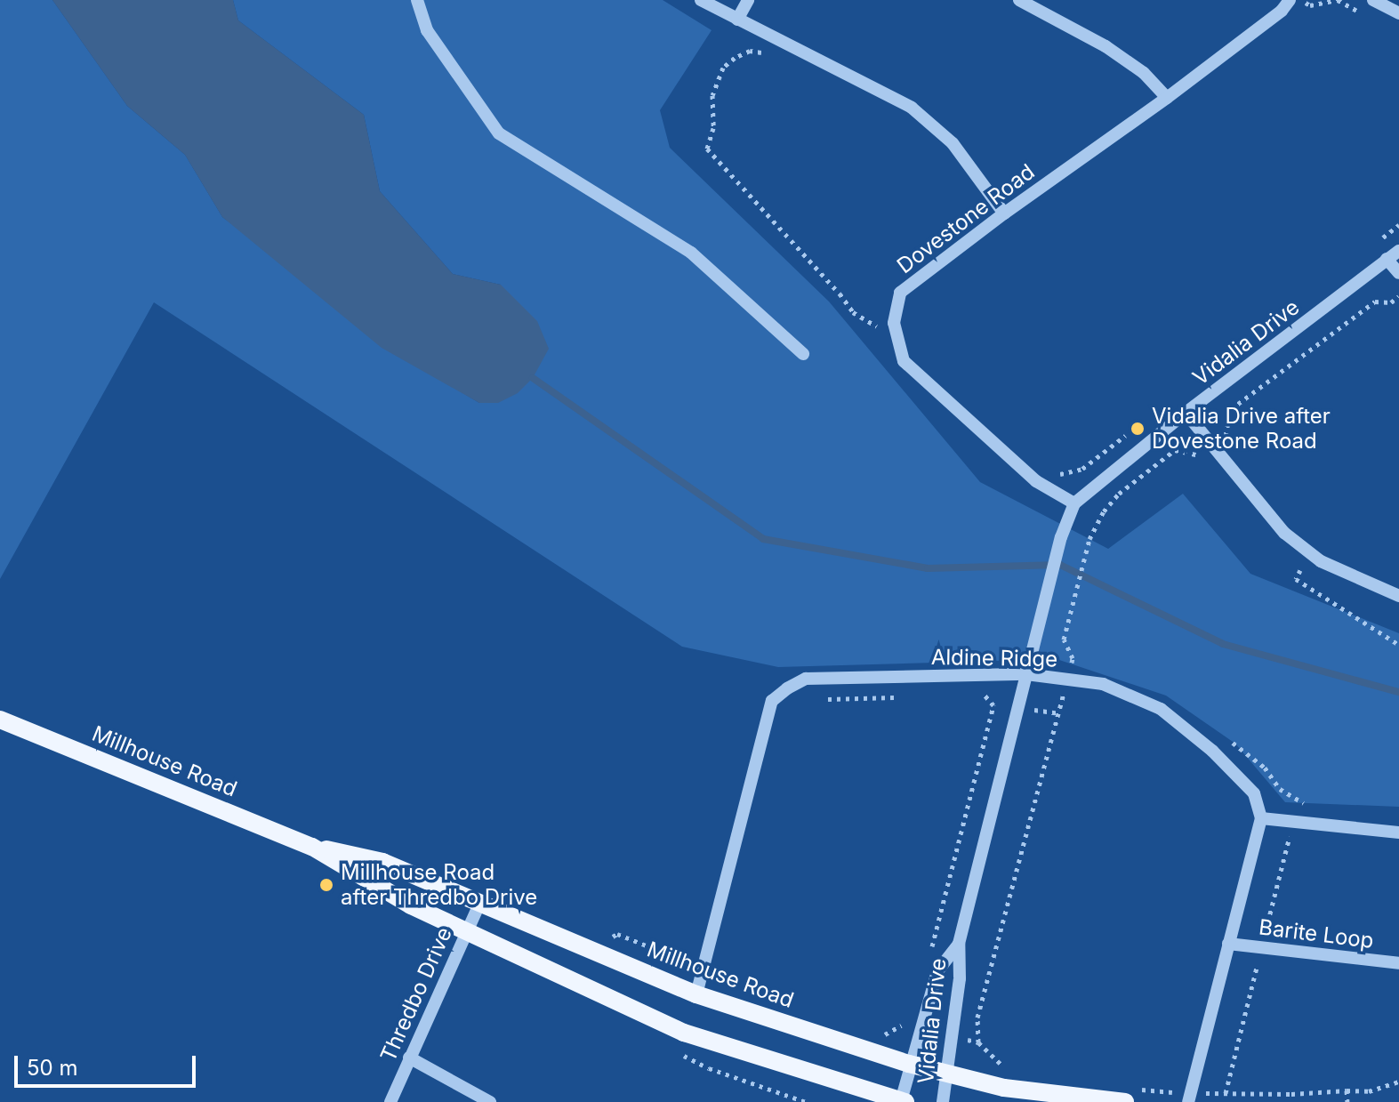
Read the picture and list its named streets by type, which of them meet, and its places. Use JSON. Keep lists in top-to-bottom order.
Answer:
{
  "streets": {
    "main road": ["Millhouse Road"],
    "street": [
      "Dovestone Road",
      "Vidalia Drive",
      "Aldine Ridge",
      "Barite Loop",
      "Thredbo Drive"
    ]
  },
  "crossings": [
    ["Dovestone Road", "Vidalia Drive"],
    ["Vidalia Drive", "Aldine Ridge"],
    ["Vidalia Drive", "Millhouse Road"],
    ["Aldine Ridge", "Millhouse Road"],
    ["Millhouse Road", "Thredbo Drive"]
  ],
  "places": ["Vidalia Drive after Dovestone Road", "Millhouse Road after Thredbo Drive"],
  "scale_bar": "50 m"
}
